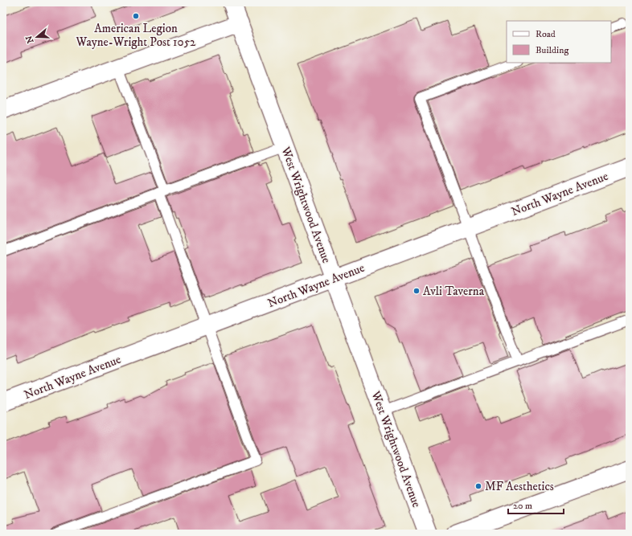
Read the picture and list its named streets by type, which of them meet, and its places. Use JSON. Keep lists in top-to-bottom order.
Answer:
{
  "streets": {
    "street": ["North Wayne Avenue", "West Wrightwood Avenue"]
  },
  "crossings": [
    ["North Wayne Avenue", "West Wrightwood Avenue"]
  ],
  "places": ["American Legion Wayne-Wright Post 1052", "Avli Taverna", "MF Aesthetics"],
  "legend": ["Road", "Building"],
  "scale_bar": "20 m",
  "north": "left"
}
